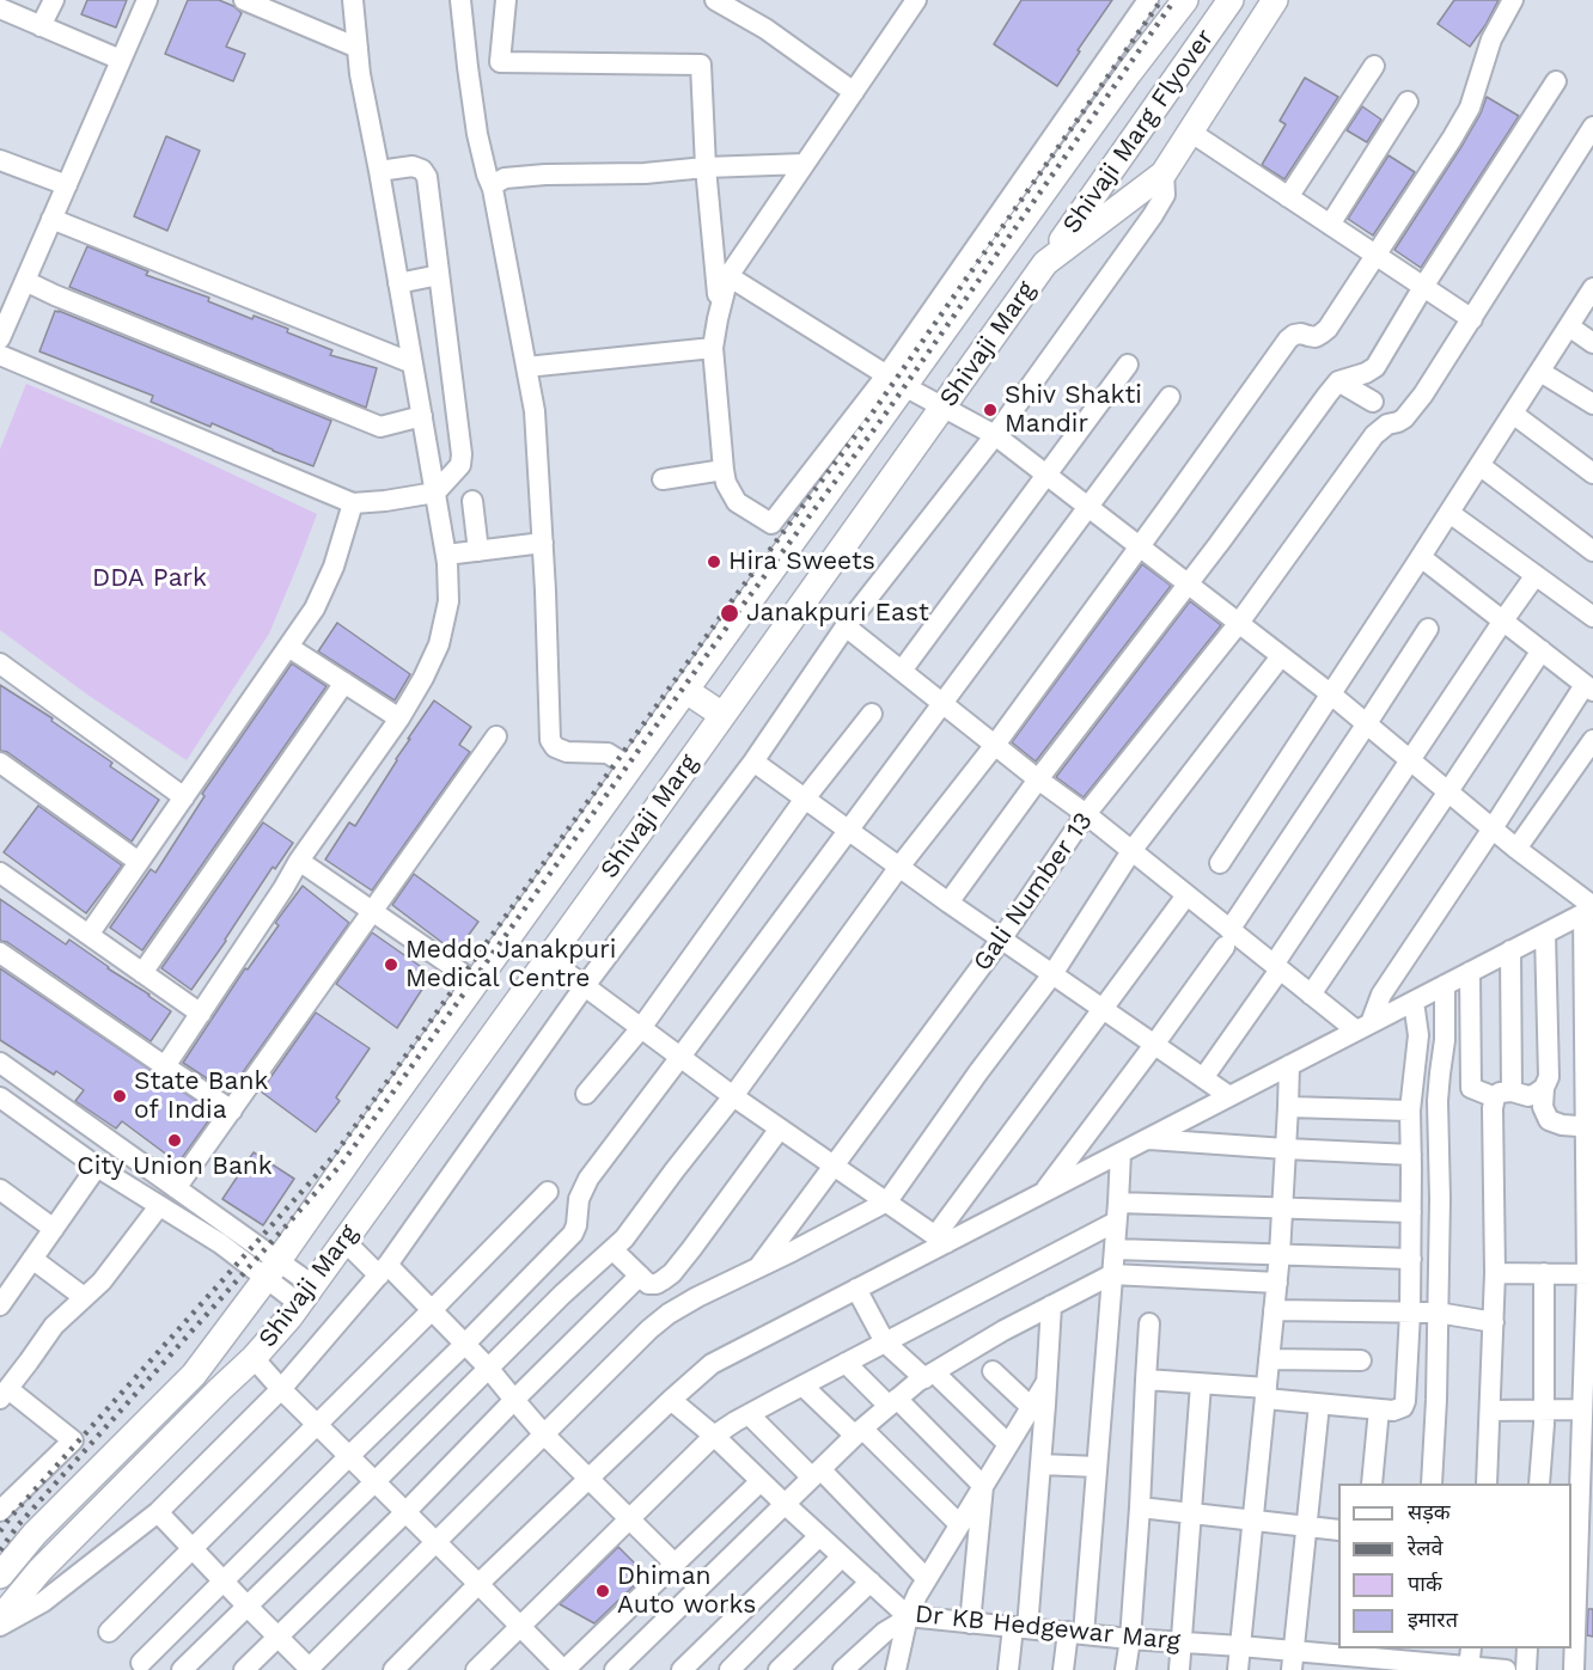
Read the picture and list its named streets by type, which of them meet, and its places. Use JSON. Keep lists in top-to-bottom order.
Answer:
{
  "streets": {
    "main road": ["Shivaji Marg Flyover", "Shivaji Marg"],
    "street": ["Gali Number 13", "Dr KB Hedgewar Marg"]
  },
  "crossings": [
    ["Shivaji Marg Flyover", "Shivaji Marg"]
  ],
  "parks": ["DDA Park"],
  "places": [
    "Shiv Shakti Mandir",
    "Hira Sweets",
    "Janakpuri East",
    "Meddo Janakpuri Medical Centre",
    "State Bank of India",
    "City Union Bank",
    "Dhiman Auto works"
  ],
  "legend": [
    "सड़क",
    "रेलवे",
    "पार्क",
    "इमारत"
  ]
}
